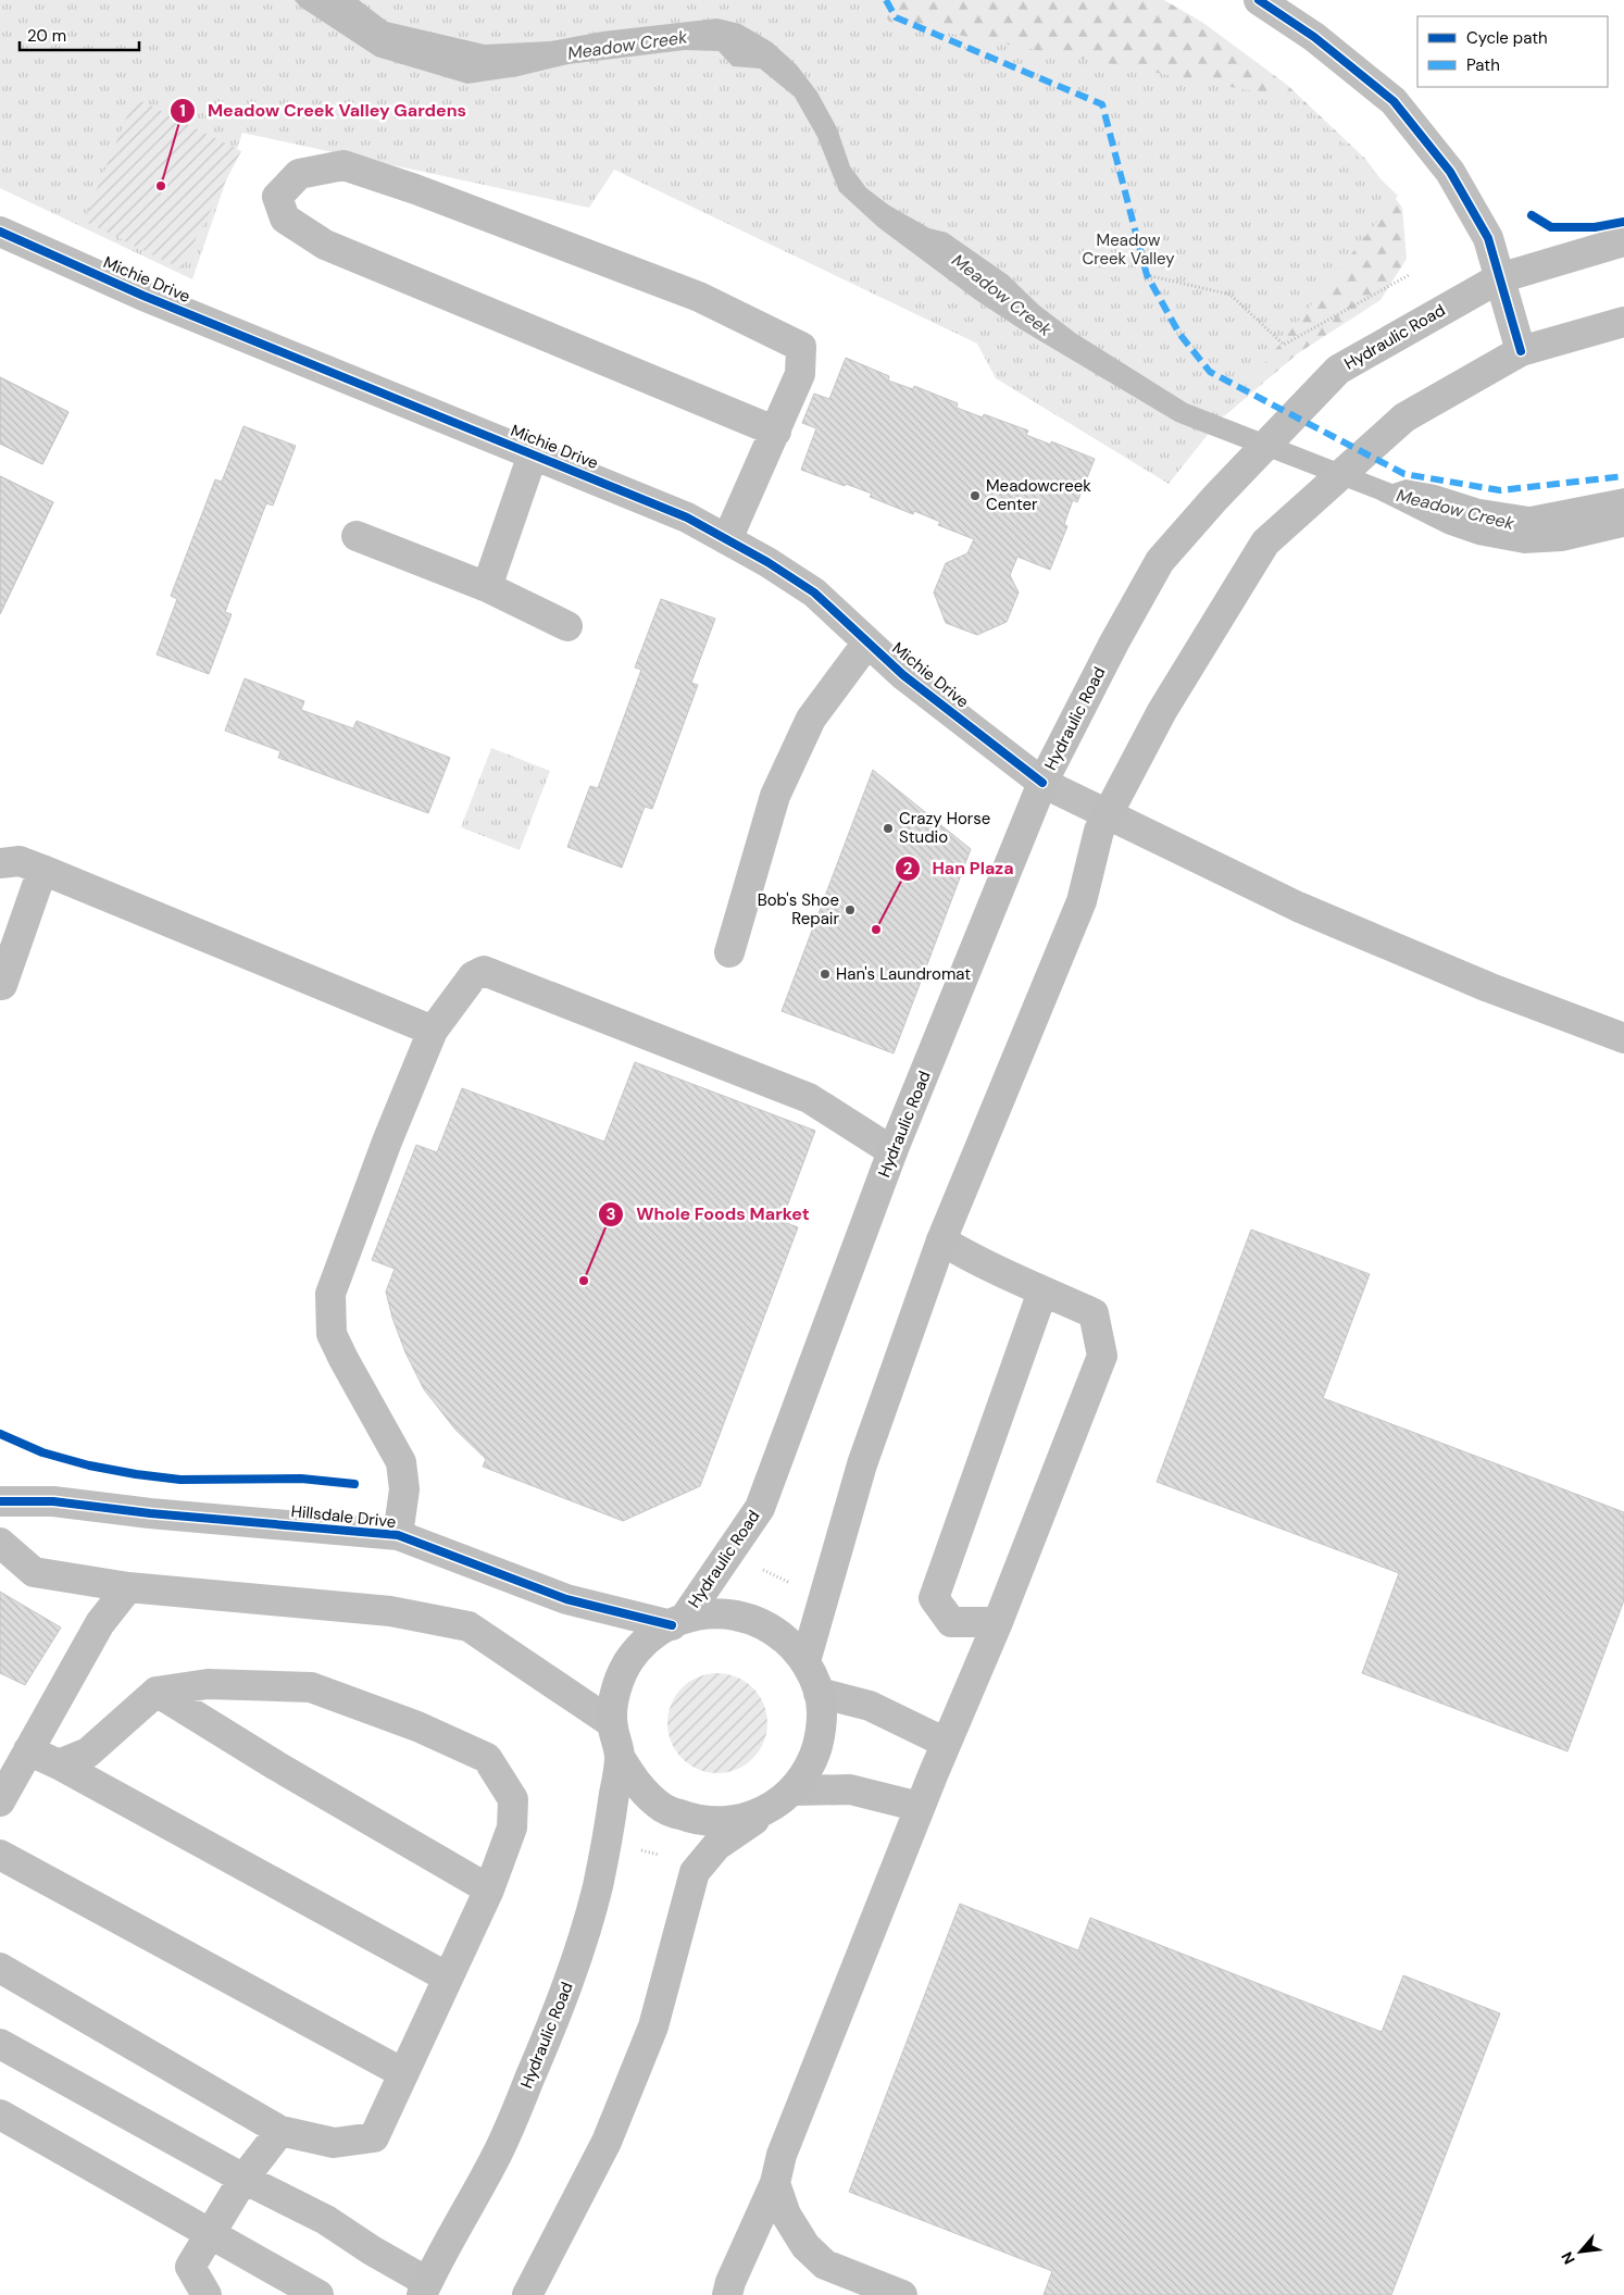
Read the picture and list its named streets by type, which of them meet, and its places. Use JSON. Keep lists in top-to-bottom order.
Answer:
{
  "streets": {
    "main road": ["Hydraulic Road"],
    "street": ["Michie Drive", "Hillsdale Drive"]
  },
  "crossings": [
    ["Michie Drive", "Hydraulic Road"],
    ["Hydraulic Road", "Hillsdale Drive"]
  ],
  "water": ["Meadow Creek"],
  "parks": ["Meadow Creek Valley"],
  "places": [
    "Meadow Creek Valley Gardens",
    "Meadowcreek Center",
    "Crazy Horse Studio",
    "Bob's Shoe Repair",
    "Han Plaza",
    "Han's Laundromat",
    "Whole Foods Market"
  ],
  "legend": ["Cycle path", "Path"],
  "scale_bar": "20 m",
  "north": "bottom left"
}
